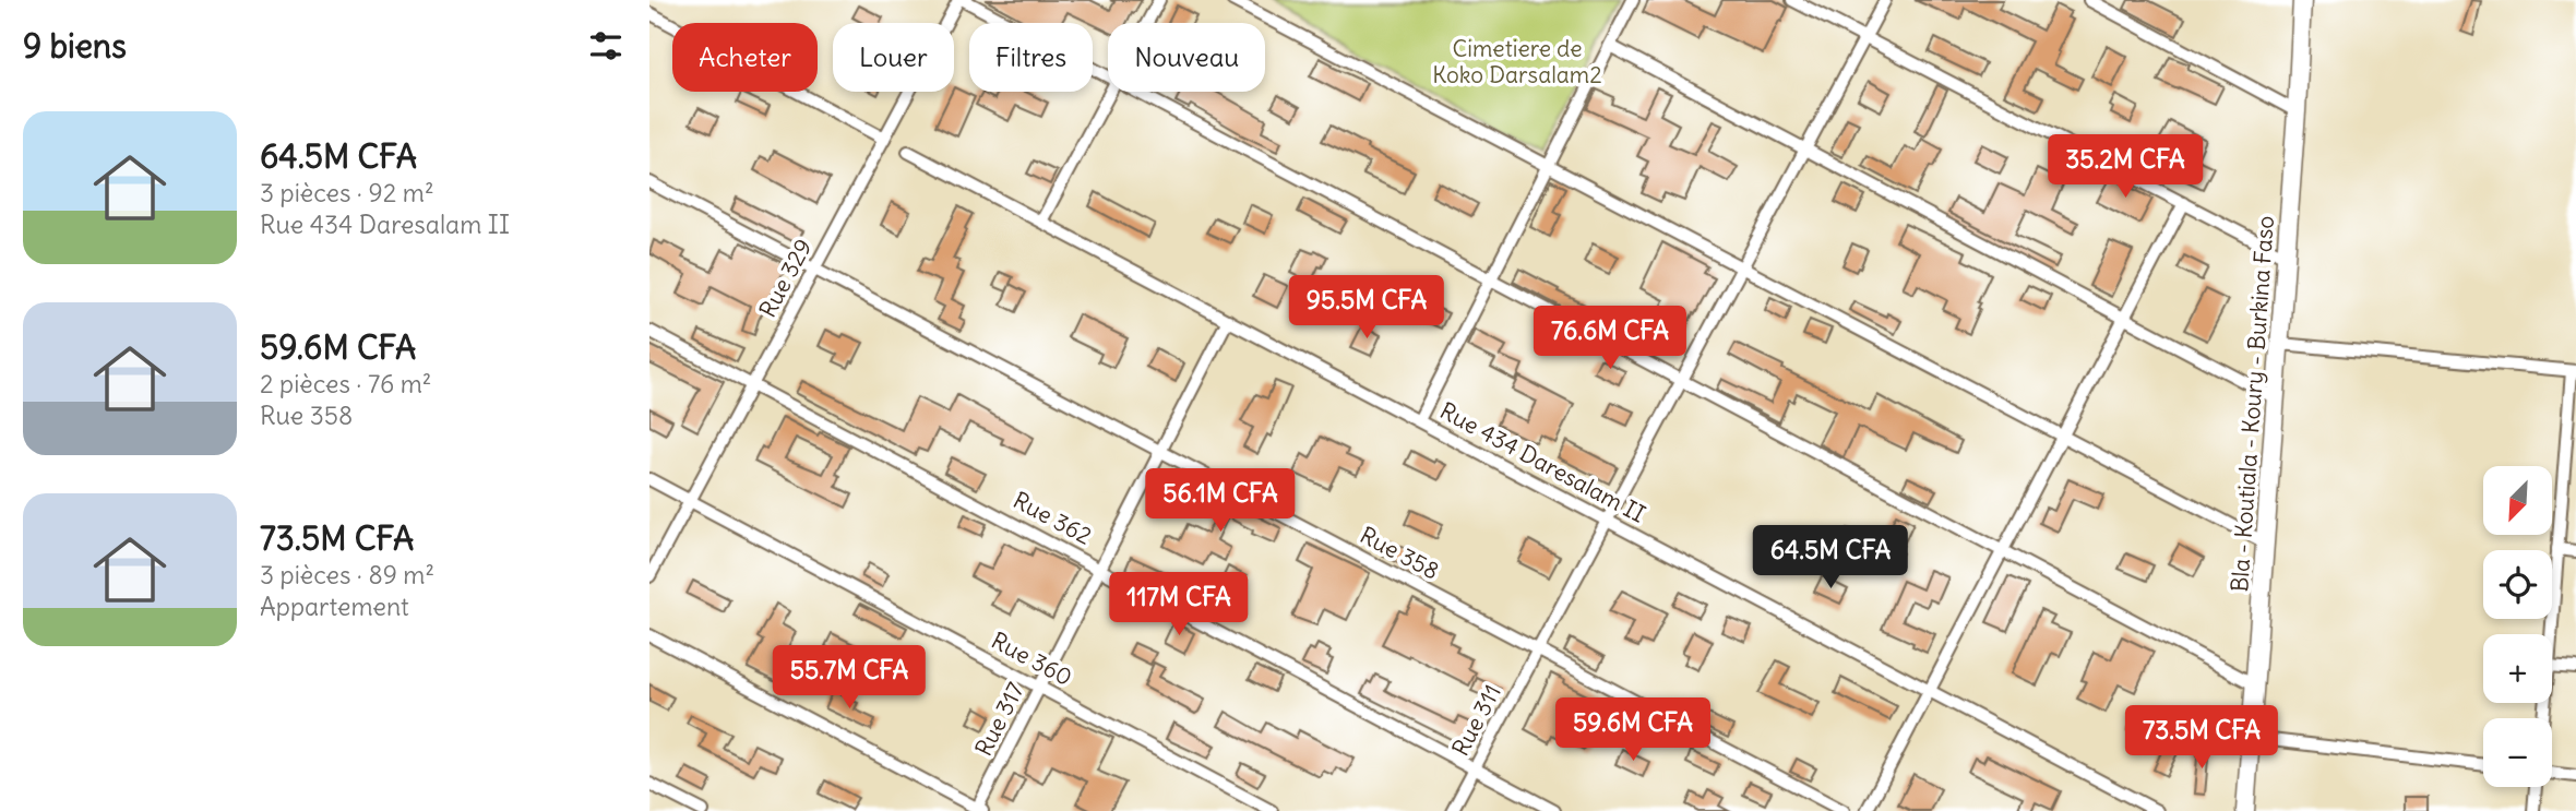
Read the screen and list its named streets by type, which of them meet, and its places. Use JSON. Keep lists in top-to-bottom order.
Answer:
{
  "streets": {
    "main road": ["Bla - Koutiala - Koury - Burkina Faso"],
    "street": [
      "Rue 329",
      "Rue 434 Daresalam II",
      "Rue 362",
      "Rue 358",
      "Rue 360",
      "Rue 317",
      "Rue 311"
    ]
  },
  "crossings": [
    ["Rue 329", "Rue 362"],
    ["Rue 329", "Rue 358"],
    ["Rue 329", "Rue 360"],
    ["Rue 434 Daresalam II", "Rue 317"],
    ["Rue 434 Daresalam II", "Rue 311"],
    ["Rue 362", "Rue 317"],
    ["Rue 362", "Rue 311"],
    ["Rue 358", "Rue 317"],
    ["Rue 358", "Rue 311"],
    ["Rue 360", "Rue 317"]
  ],
  "parks": ["Cimetiere de Koko Darsalam2"],
  "north": "bottom left",
  "page": {
    "heading": "9 biens",
    "chip": [
      "Acheter",
      "Louer",
      "Filtres",
      "Nouveau"
    ],
    "list": [
      {
        "name": "64.5M CFA",
        "note": "3 pièces · 92 m² · Rue 434 Daresalam II"
      },
      {
        "name": "59.6M CFA",
        "note": "2 pièces · 76 m² · Rue 358"
      },
      {
        "name": "73.5M CFA",
        "note": "3 pièces · 89 m² · Appartement"
      }
    ],
    "price": [
      "35.2M CFA",
      "95.5M CFA",
      "76.6M CFA",
      "56.1M CFA",
      "64.5M CFA",
      "117M CFA",
      "55.7M CFA",
      "59.6M CFA",
      "73.5M CFA"
    ],
    "map_buttons": ["+", "−"]
  }
}
